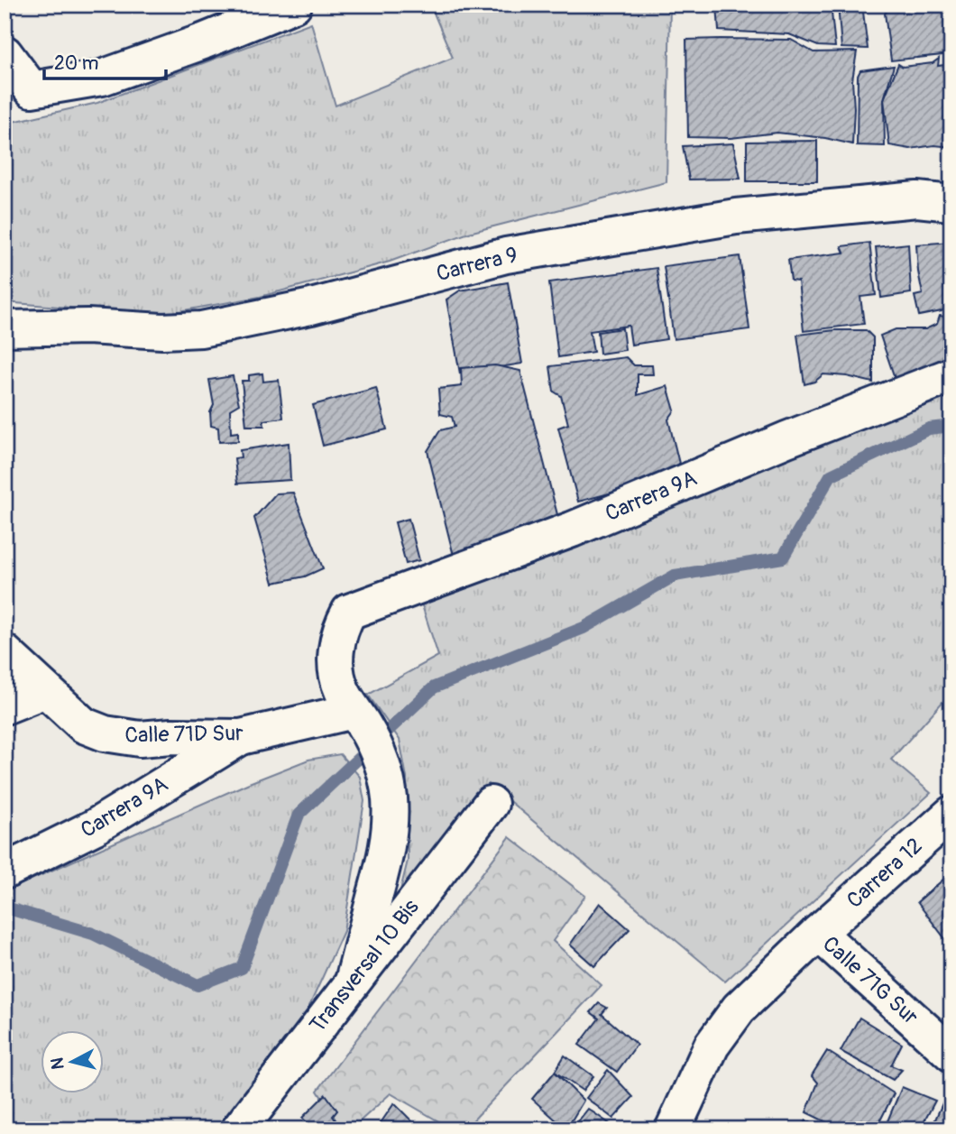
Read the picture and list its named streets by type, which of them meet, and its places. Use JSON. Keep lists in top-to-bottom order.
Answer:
{
  "streets": {
    "street": [
      "Carrera 9",
      "Carrera 9A",
      "Calle 71D Sur",
      "Carrera 12",
      "Transversal 10 Bis",
      "Calle 71G Sur"
    ]
  },
  "crossings": [
    ["Carrera 9A", "Calle 71D Sur"],
    ["Carrera 12", "Calle 71G Sur"]
  ],
  "scale_bar": "20 m",
  "north": "left"
}
